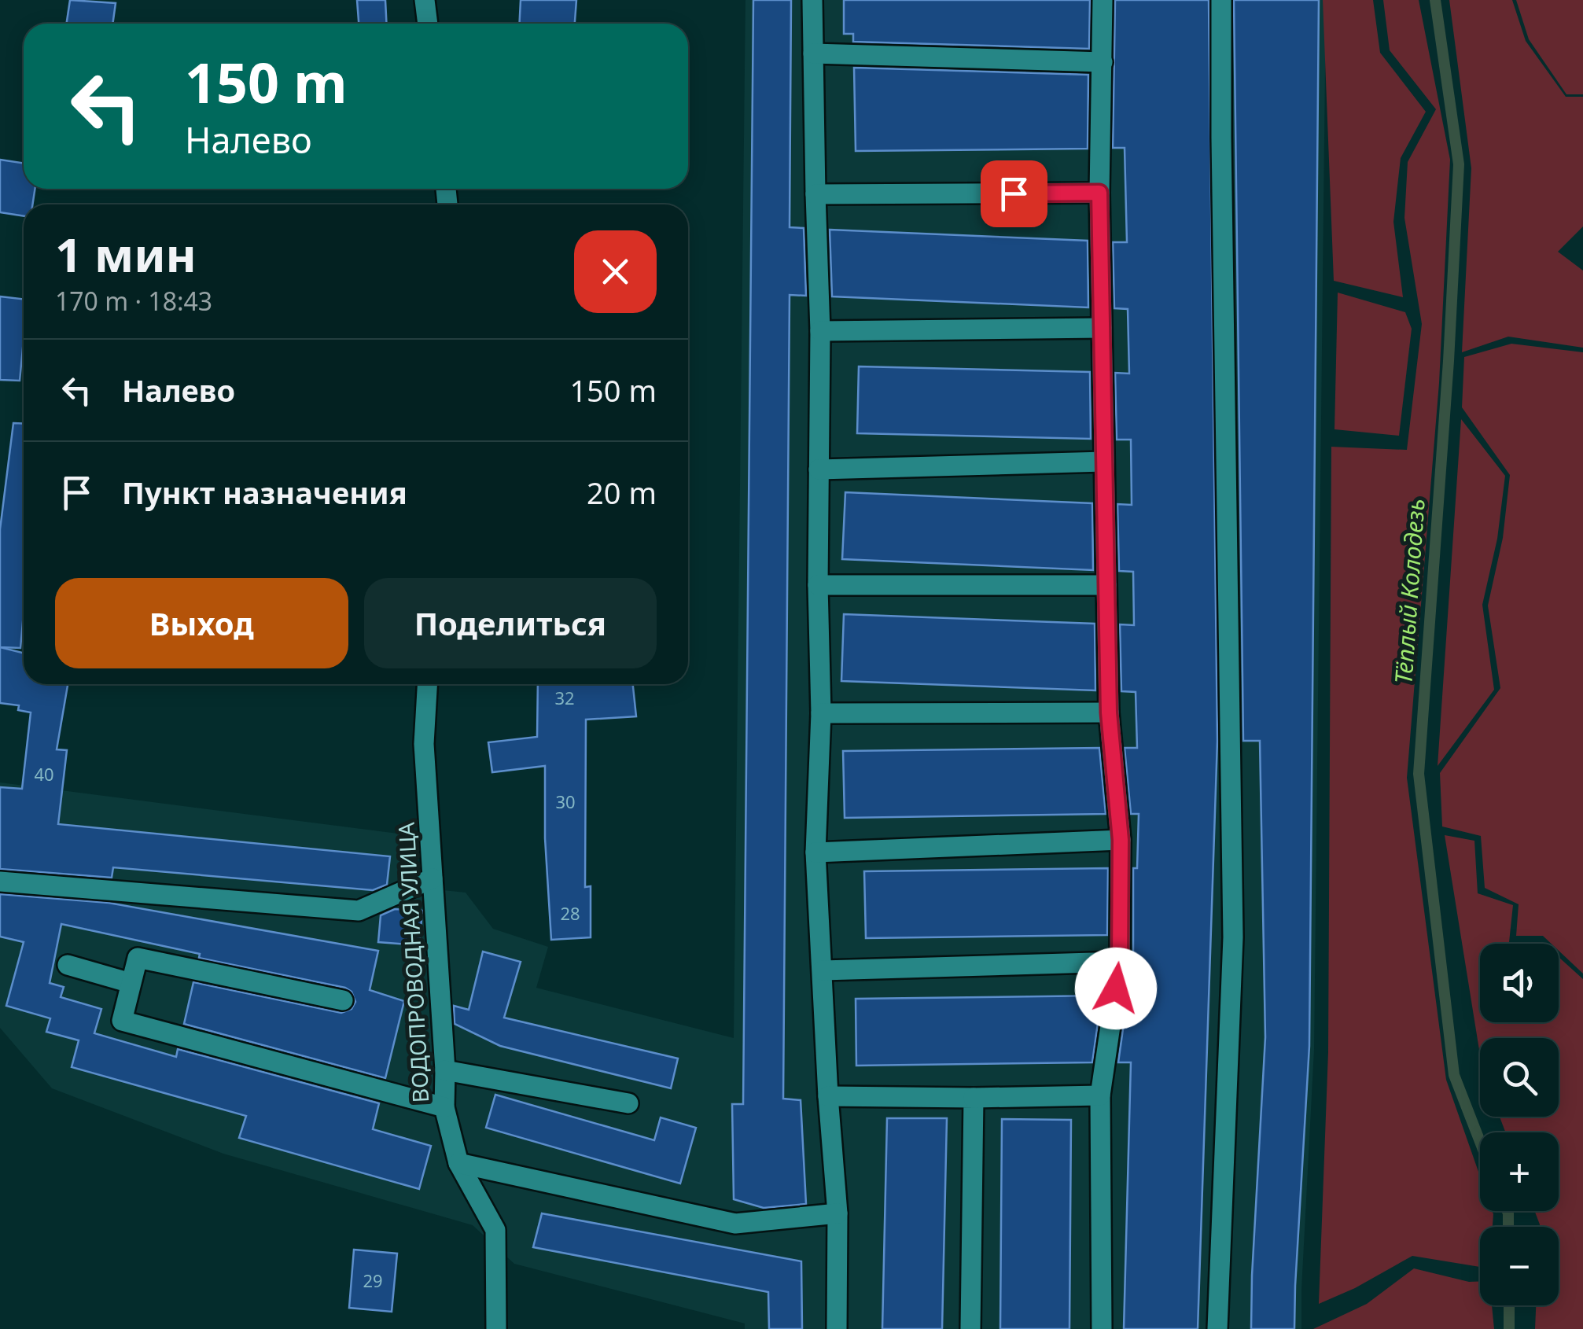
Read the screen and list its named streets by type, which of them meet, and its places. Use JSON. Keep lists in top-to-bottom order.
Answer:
{
  "streets": {
    "street": ["ВОДОПРОВОДНАЯ УЛИЦА"]
  },
  "water": ["Тёплый Колодезь"],
  "house_numbers": [
    "32",
    "40",
    "30",
    "28",
    "29"
  ],
  "page": {
    "turn": ["150 m", "Налево"],
    "heading": ["1 мин", "170 m · 18:43"],
    "list": [
      {
        "name": "Налево",
        "value": "150 m"
      },
      {
        "name": "Пункт назначения",
        "value": "20 m"
      }
    ],
    "buttons": ["Выход", "Поделиться"],
    "map_buttons": ["+", "−"]
  }
}
